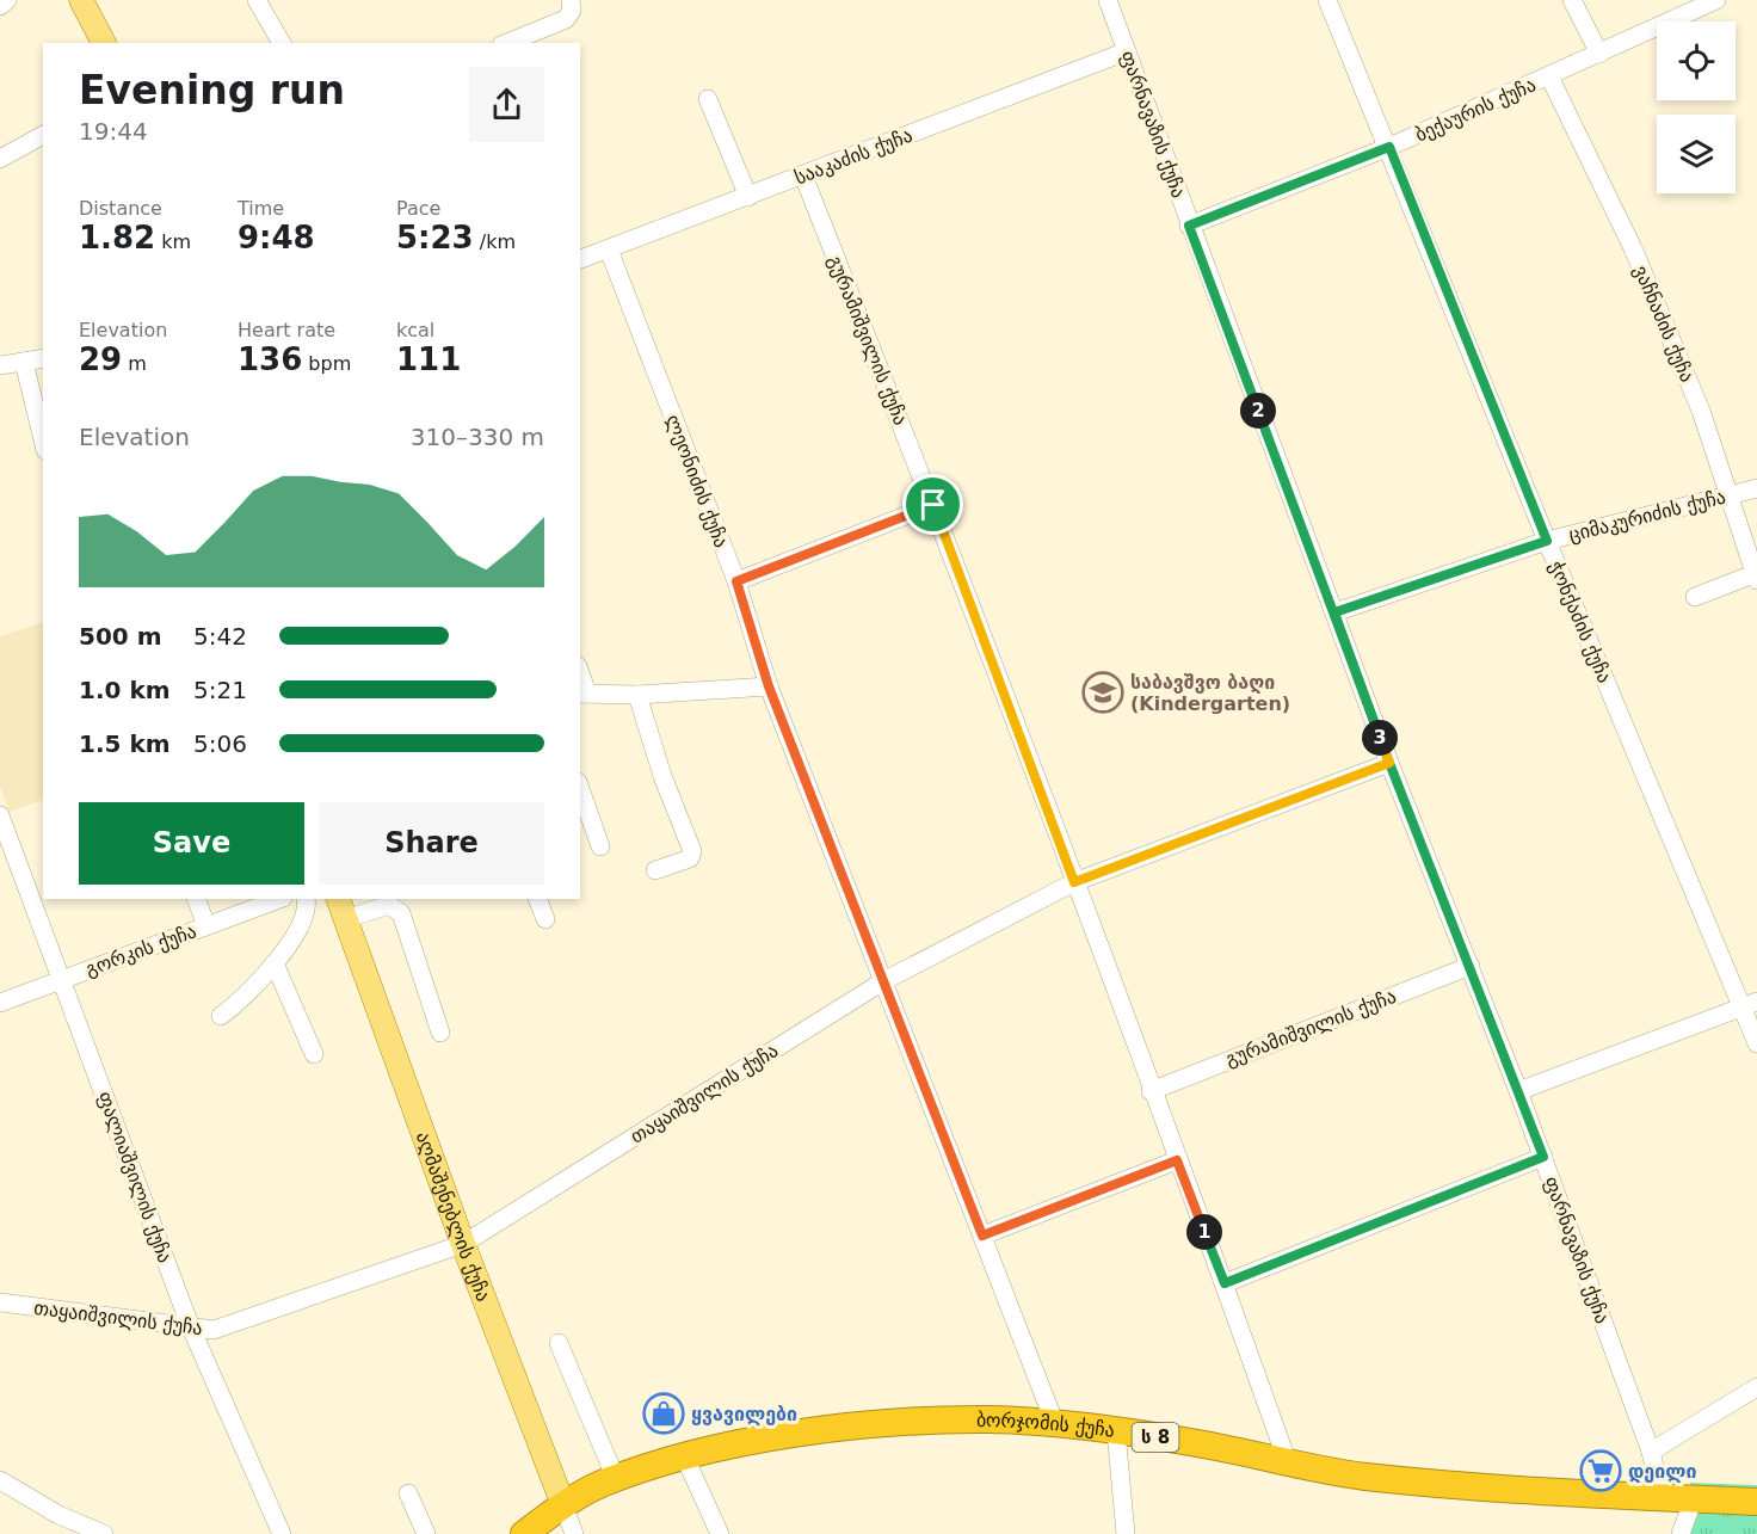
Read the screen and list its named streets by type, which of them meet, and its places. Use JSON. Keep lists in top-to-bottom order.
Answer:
{
  "streets": {
    "highway": ["ბორჯომის ქუჩა", "ს 8"],
    "main road": ["აღმაშენებლის ქუჩა"],
    "street": [
      "ბექაურის ქუჩა",
      "ფარნავაზის ქუჩა",
      "სააკაძის ქუჩა",
      "ვაჩნაძის ქუჩა",
      "გურამიშვილის ქუჩა",
      "ლეონიძის ქუჩა",
      "ციმაკურიძის ქუჩა",
      "ჭონქაძის ქუჩა",
      "გორკის ქუჩა",
      "თაყაიშვილის ქუჩა",
      "ფალიაშვილის ქუჩა"
    ]
  },
  "crossings": [
    ["ბექაურის ქუჩა", "ფარნავაზის ქუჩა"],
    ["ბექაურის ქუჩა", "ვაჩნაძის ქუჩა"],
    ["ბექაურის ქუჩა", "ჭონქაძის ქუჩა"],
    ["ფარნავაზის ქუჩა", "სააკაძის ქუჩა"],
    ["ფარნავაზის ქუჩა", "გურამიშვილის ქუჩა"],
    ["ფარნავაზის ქუჩა", "ციმაკურიძის ქუჩა"],
    ["ფარნავაზის ქუჩა", "თაყაიშვილის ქუჩა"],
    ["ფარნავაზის ქუჩა", "ბორჯომის ქუჩა"],
    ["სააკაძის ქუჩა", "გურამიშვილის ქუჩა"],
    ["სააკაძის ქუჩა", "ლეონიძის ქუჩა"],
    ["ვაჩნაძის ქუჩა", "ციმაკურიძის ქუჩა"],
    ["გურამიშვილის ქუჩა", "თაყაიშვილის ქუჩა"],
    ["გურამიშვილის ქუჩა", "ბორჯომის ქუჩა"],
    ["ლეონიძის ქუჩა", "თაყაიშვილის ქუჩა"],
    ["ლეონიძის ქუჩა", "ბორჯომის ქუჩა"],
    ["ციმაკურიძის ქუჩა", "ჭონქაძის ქუჩა"],
    ["გორკის ქუჩა", "ფალიაშვილის ქუჩა"],
    ["თაყაიშვილის ქუჩა", "ფალიაშვილის ქუჩა"],
    ["თაყაიშვილის ქუჩა", "აღმაშენებლის ქუჩა"],
    ["აღმაშენებლის ქუჩა", "ბორჯომის ქუჩა"]
  ],
  "places": {
    "school or university": ["საბავშვო ბაღი (Kindergarten)"],
    "shop": ["ყვავილები"],
    "supermarket": ["დეილი"]
  },
  "page": {
    "heading": ["Evening run", "19:44"],
    "stats": [
      ["Distance", "1.82 km"],
      ["Time", "9:48"],
      ["Pace", "5:23 /km"],
      ["Elevation", "29 m"],
      ["Heart rate", "136 bpm"],
      ["kcal", "111"]
    ],
    "pins": ["2", "3", "1"],
    "chart": ["Elevation", "310–330 m"],
    "list": [
      {
        "name": "500 m",
        "note": "5:42"
      },
      {
        "name": "1.0 km",
        "note": "5:21"
      },
      {
        "name": "1.5 km",
        "note": "5:06"
      }
    ],
    "buttons": ["Save", "Share"]
  }
}
